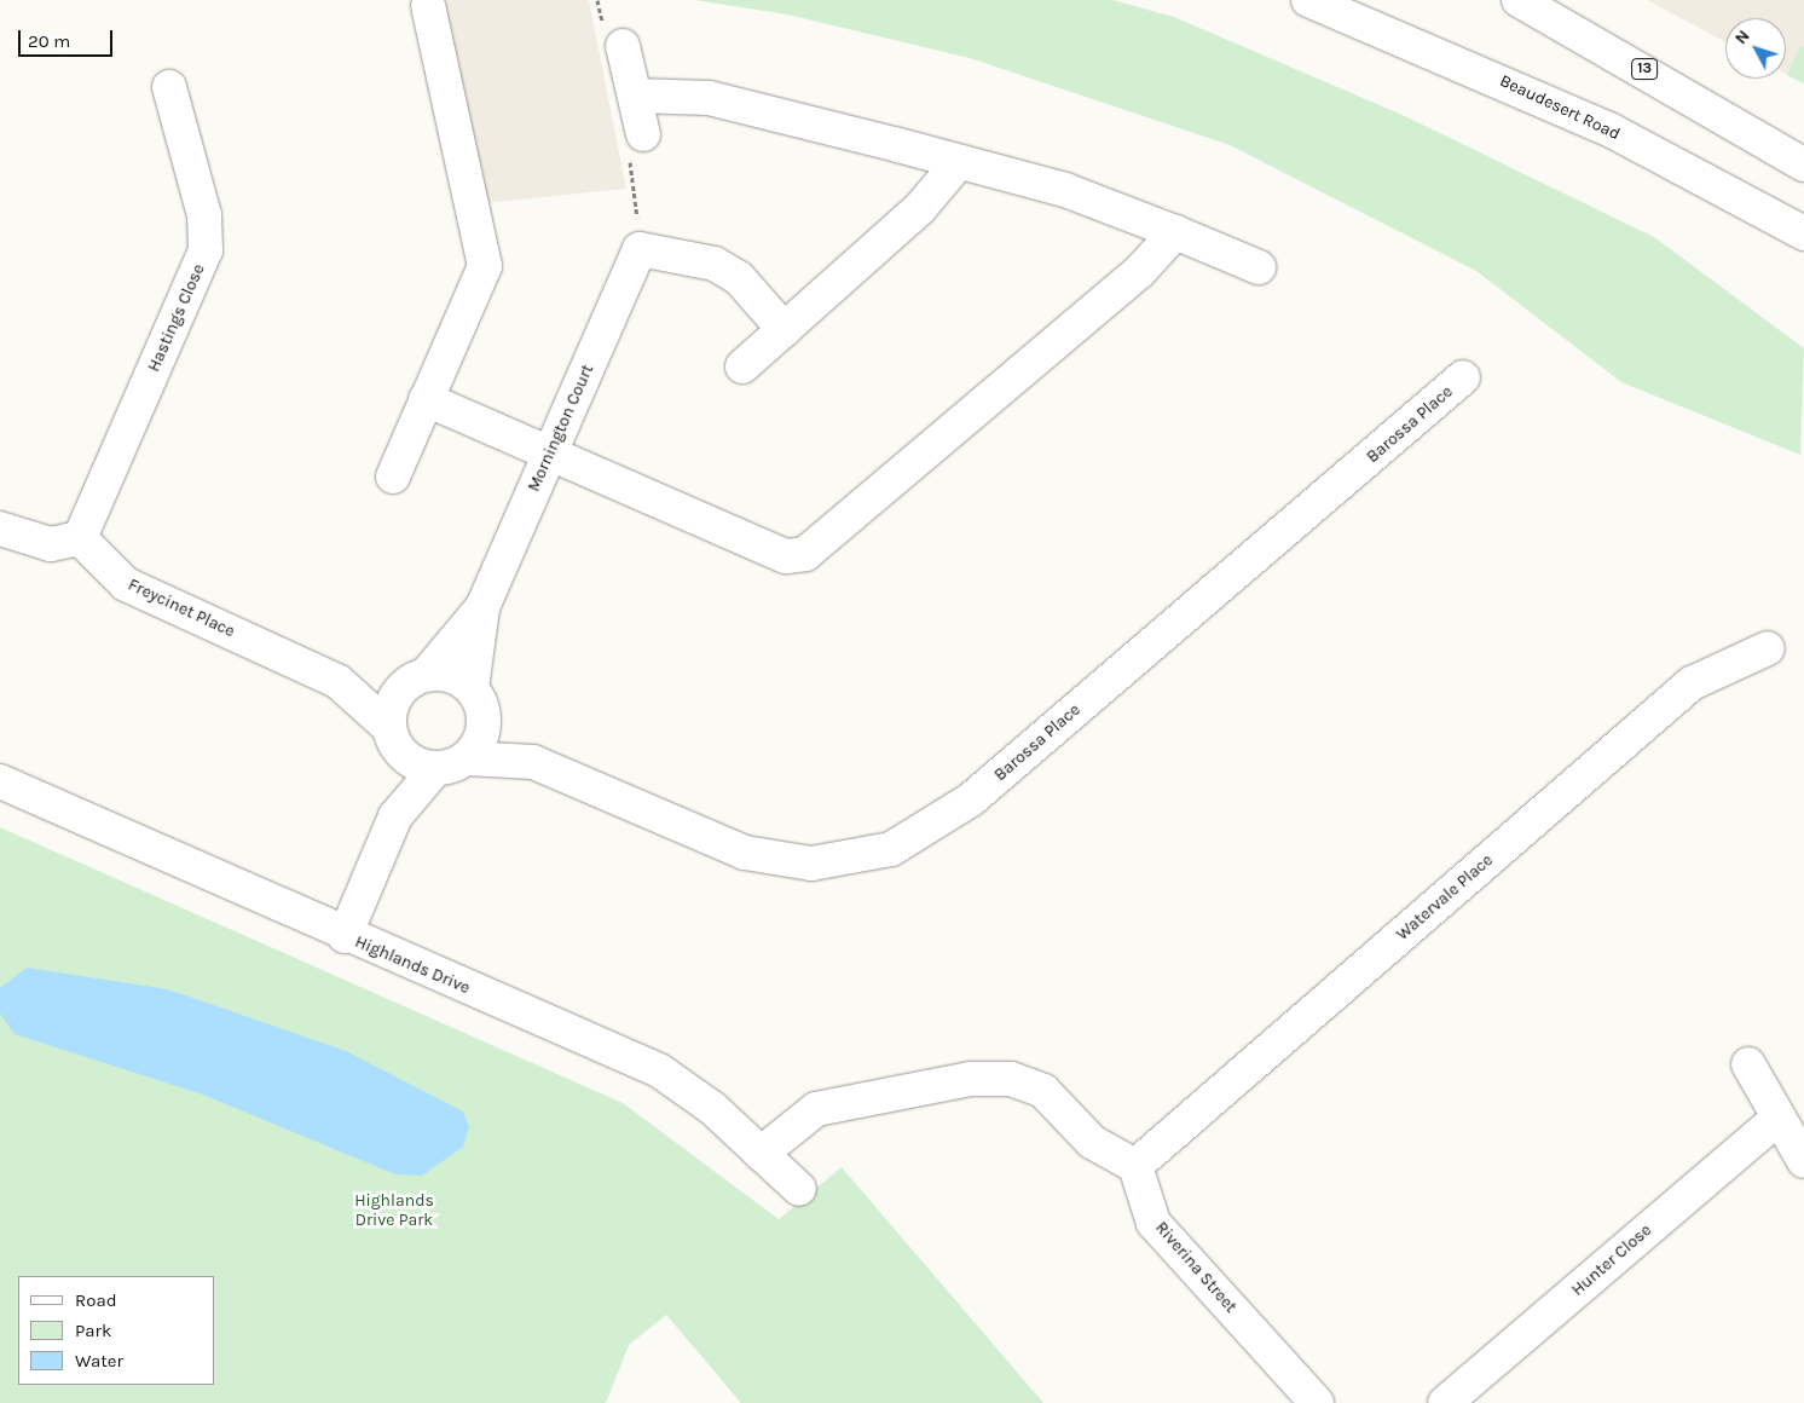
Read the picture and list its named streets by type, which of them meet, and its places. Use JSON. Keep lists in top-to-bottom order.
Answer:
{
  "streets": {
    "main road": [
      "13",
      "Beaudesert Road",
      "Hastings Close",
      "Barossa Place",
      "Mornington Court",
      "Freycinet Place",
      "Watervale Place",
      "Highlands Drive",
      "Hunter Close",
      "Riverina Street"
    ]
  },
  "crossings": [
    ["Hastings Close", "Freycinet Place"],
    ["Barossa Place", "Mornington Court"],
    ["Barossa Place", "Freycinet Place"],
    ["Mornington Court", "Freycinet Place"],
    ["Watervale Place", "Riverina Street"]
  ],
  "parks": ["Highlands Drive Park"],
  "legend": ["Road", "Park", "Water"],
  "scale_bar": "20 m",
  "north": "top left"
}
